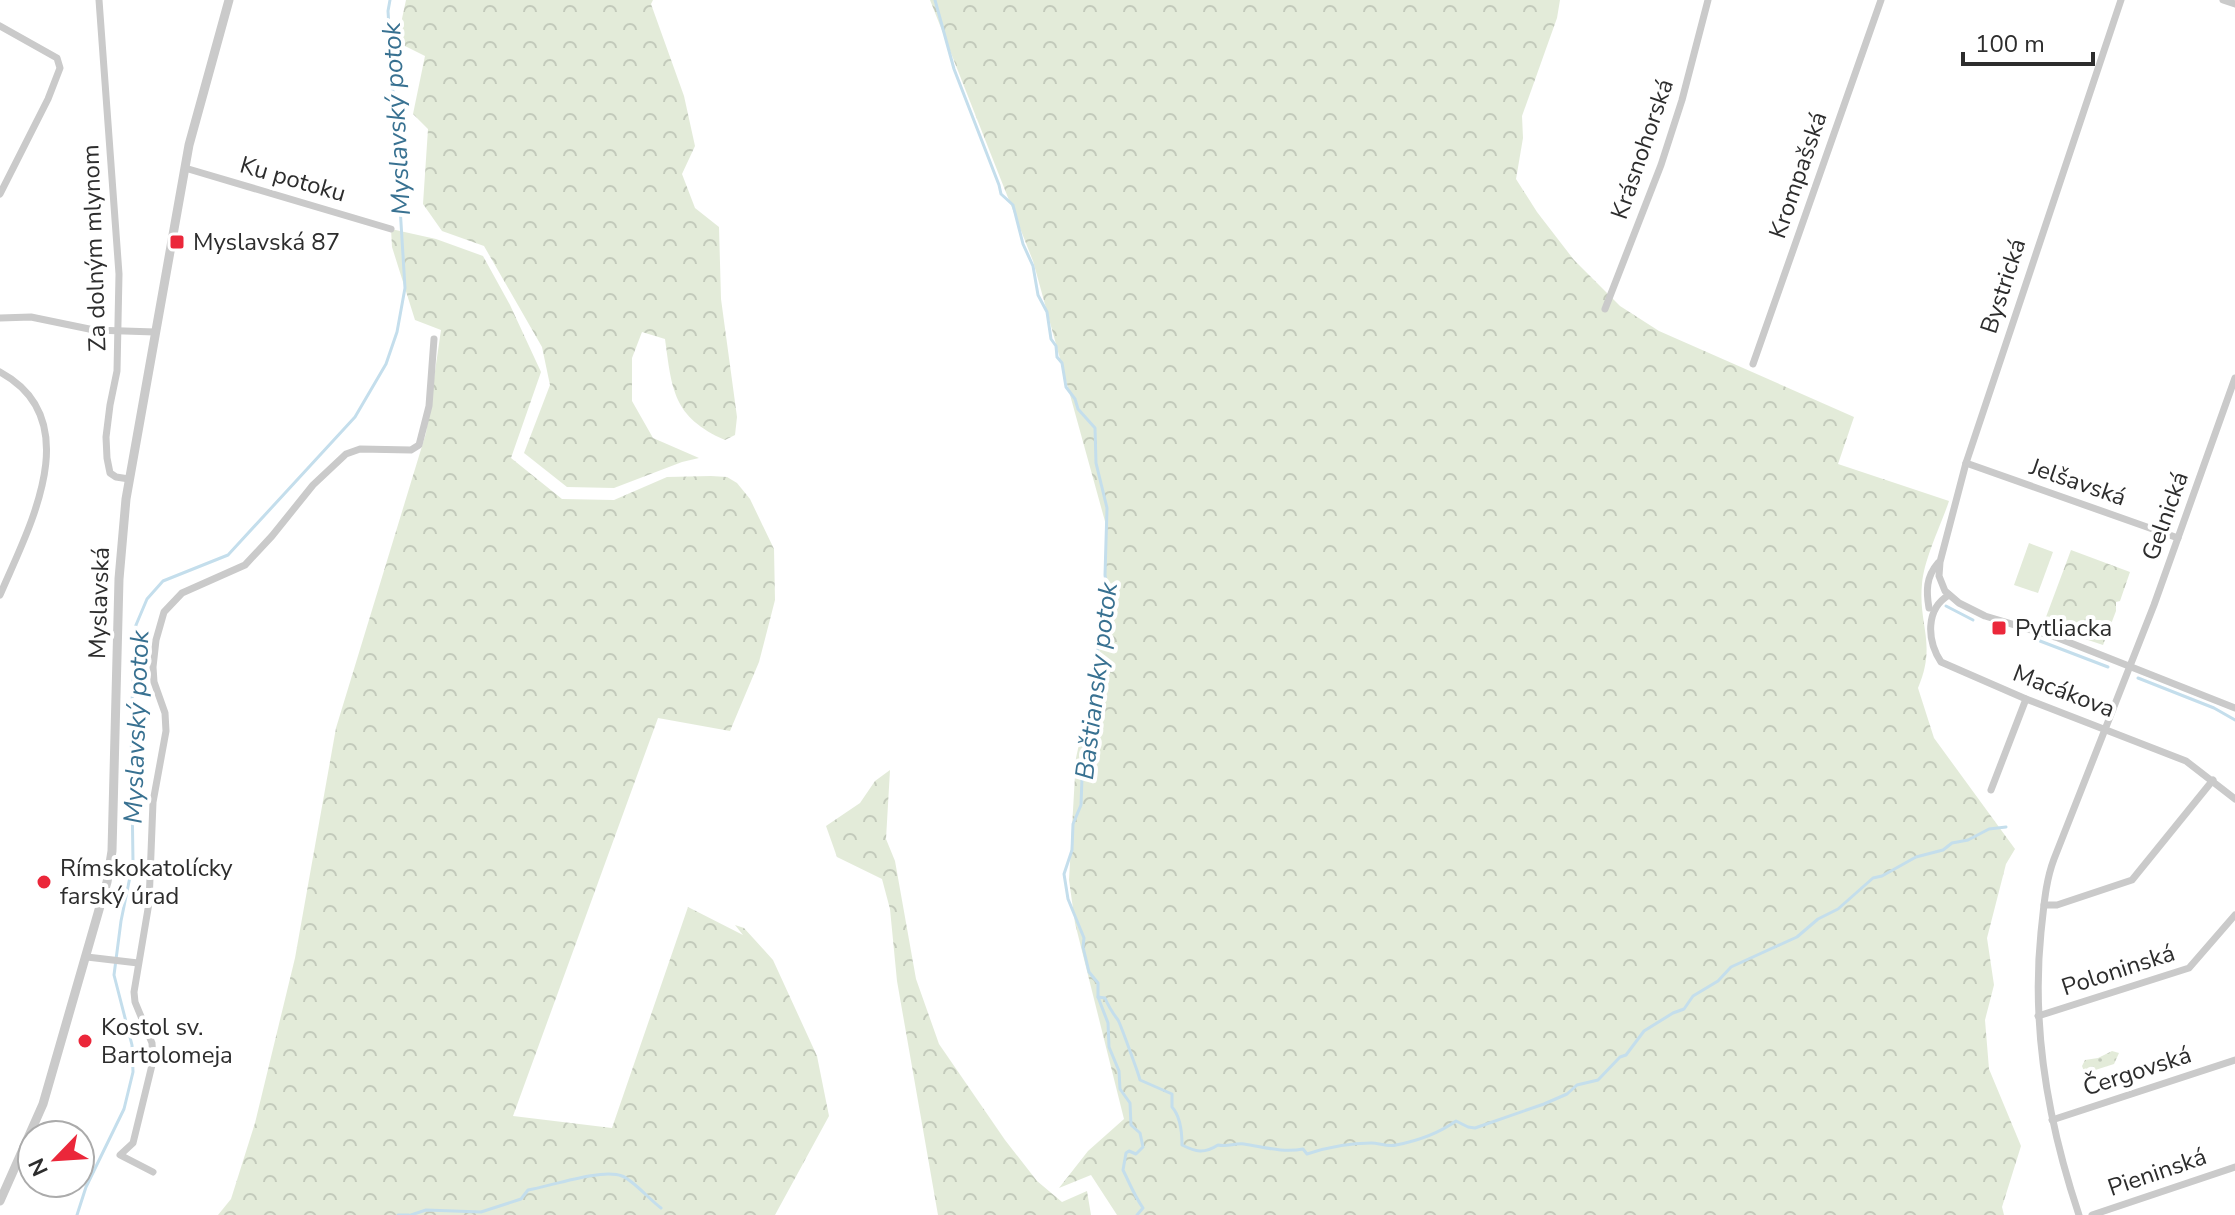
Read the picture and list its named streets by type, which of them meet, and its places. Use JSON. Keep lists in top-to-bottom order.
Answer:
{
  "streets": {
    "street": [
      "Krásnohorská",
      "Krompašská",
      "Ku potoku",
      "Za dolným mlynom",
      "Bystrická",
      "Jelšavská",
      "Gelnická",
      "Myslavská",
      "Macákova",
      "Poloninská",
      "Čergovská",
      "Pieninská"
    ]
  },
  "crossings": [
    ["Ku potoku", "Myslavská"],
    ["Za dolným mlynom", "Myslavská"],
    ["Bystrická", "Jelšavská"],
    ["Jelšavská", "Gelnická"]
  ],
  "water": ["Myslavský potok", "Baštiansky potok"],
  "places": {
    "transit": ["Myslavská 87", "Pytliacka"],
    "other": ["Rímskokatolícky farský úrad", "Kostol sv. Bartolomeja"]
  },
  "scale_bar": "100 m",
  "north": "bottom left"
}
